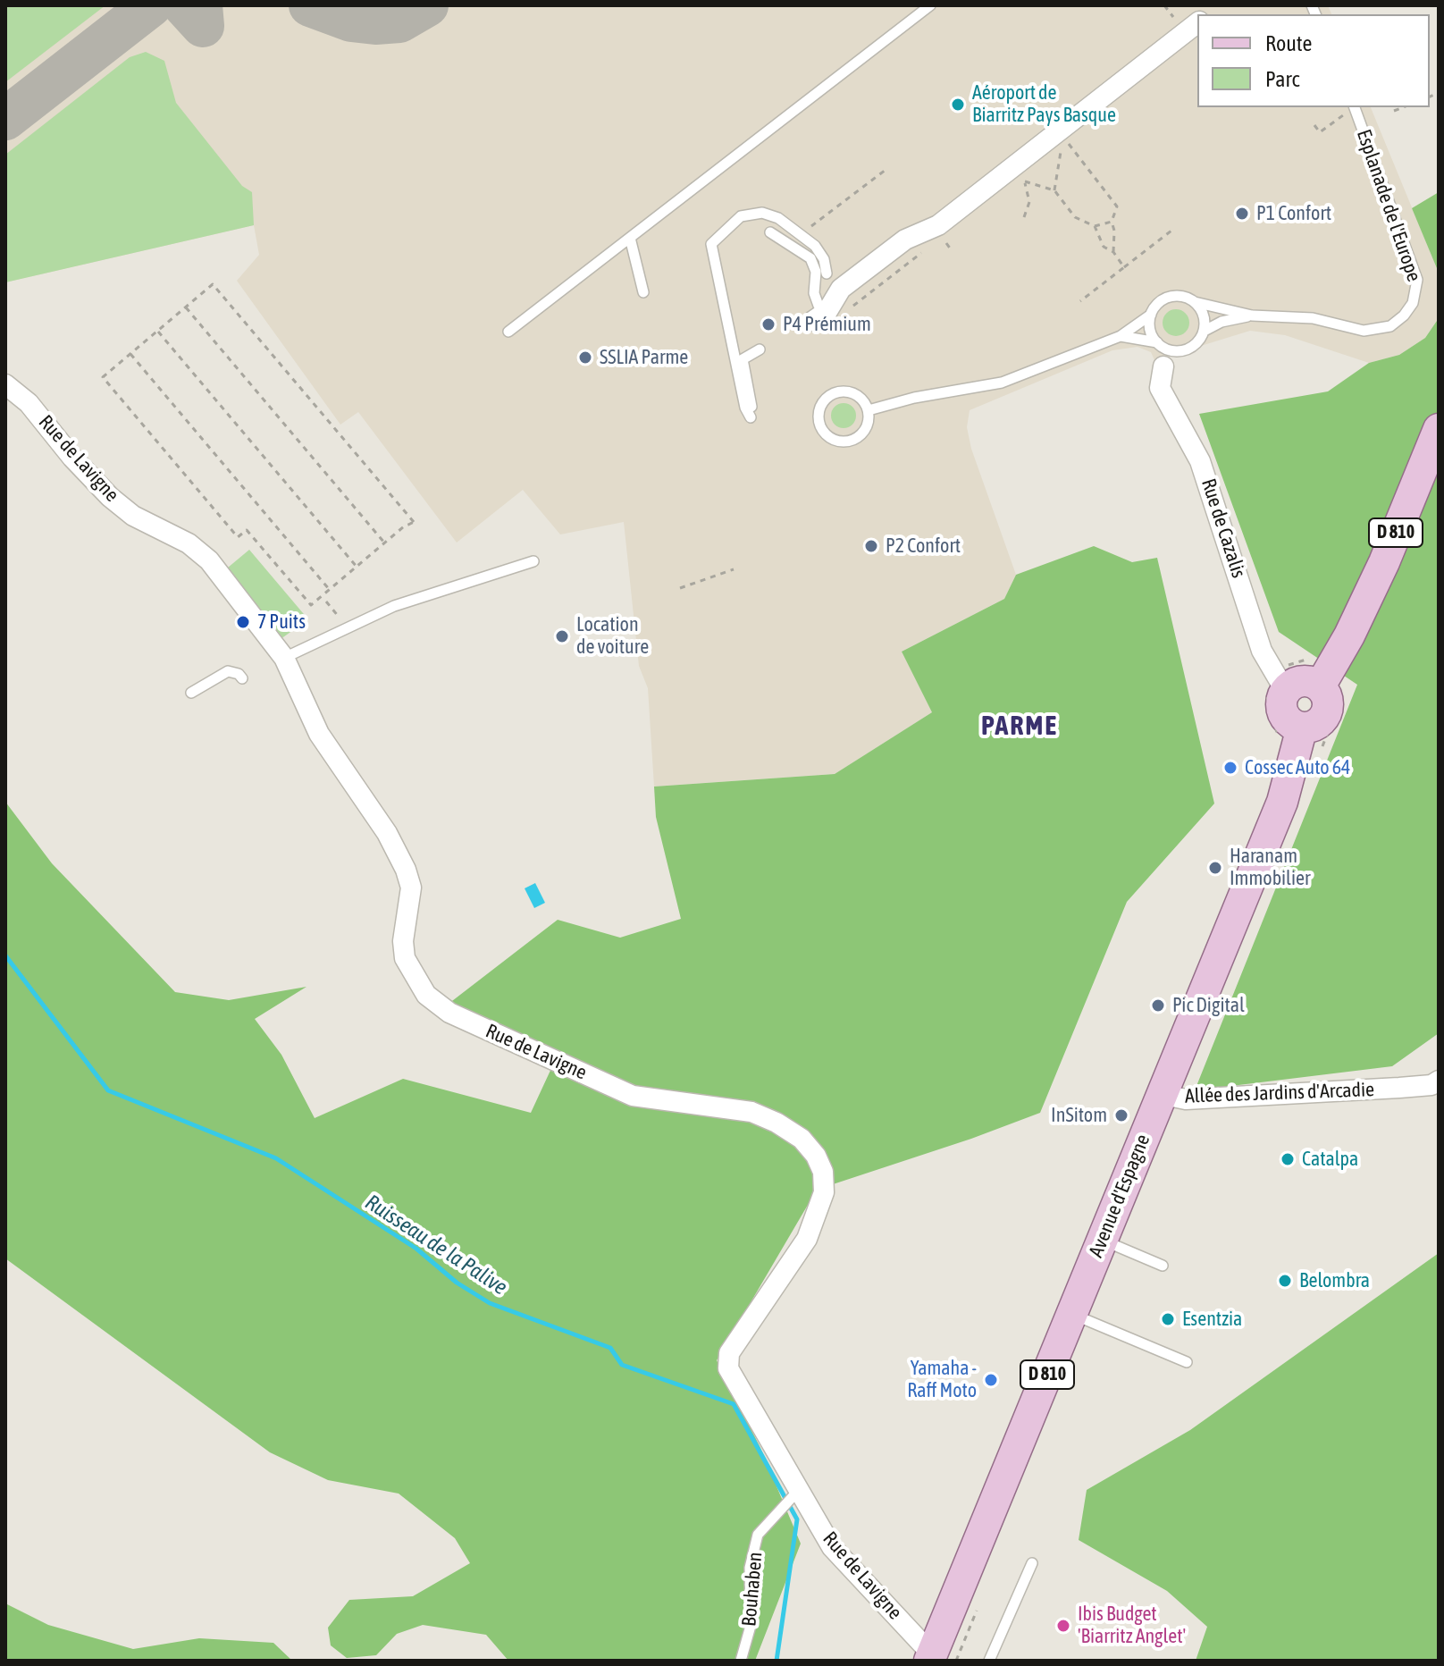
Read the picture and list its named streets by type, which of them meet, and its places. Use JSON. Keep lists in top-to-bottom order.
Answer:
{
  "streets": {
    "main road": ["D 810", "Avenue d'Espagne"],
    "street": ["Rue de Lavigne", "Rue de Cazalis", "Allée des Jardins d'Arcadie"],
    "lane": ["Esplanade de l'Europe", "Bouhaben"]
  },
  "crossings": [
    ["Esplanade de l'Europe", "Rue de Cazalis"],
    ["Rue de Lavigne", "Avenue d'Espagne"],
    ["Rue de Lavigne", "Bouhaben"],
    ["Allée des Jardins d'Arcadie", "Avenue d'Espagne"]
  ],
  "districts": ["PARME"],
  "water": ["Ruisseau de la Palive"],
  "places": [
    "Aéroport de Biarritz Pays Basque",
    "P1 Confort",
    "P4 Prémium",
    "SSLIA Parme",
    "P2 Confort",
    "7 Puits",
    "Location de voiture",
    "Cossec Auto 64",
    "Haranam Immobilier",
    "Pic Digital",
    "InSitom",
    "Catalpa",
    "Belombra",
    "Esentzia",
    "Yamaha - Raff Moto",
    "Ibis Budget 'Biarritz Anglet'"
  ],
  "legend": ["Route", "Parc"]
}
